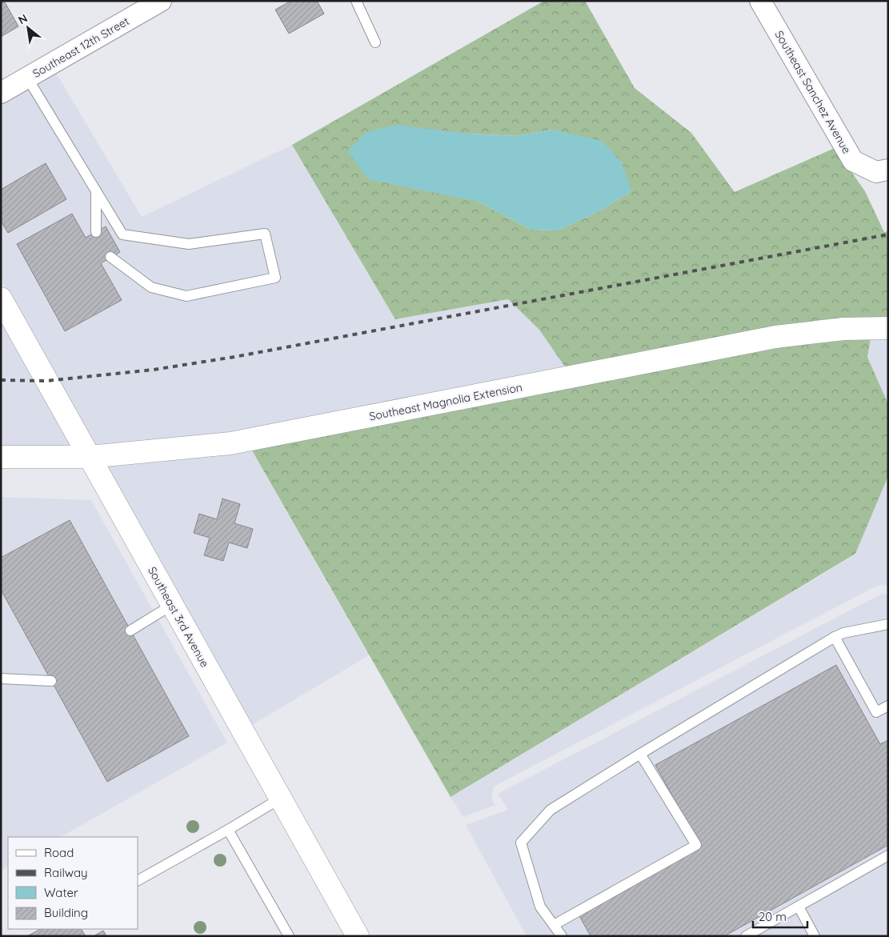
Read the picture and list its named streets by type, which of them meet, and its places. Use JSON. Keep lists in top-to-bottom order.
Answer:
{
  "streets": {
    "main road": ["Southeast Magnolia Extension", "Southeast 3rd Avenue"],
    "street": ["Southeast 12th Street", "Southeast Sanchez Avenue"]
  },
  "crossings": [
    ["Southeast Magnolia Extension", "Southeast 3rd Avenue"]
  ],
  "legend": [
    "Road",
    "Railway",
    "Water",
    "Building"
  ],
  "scale_bar": "20 m",
  "north": "top left"
}
